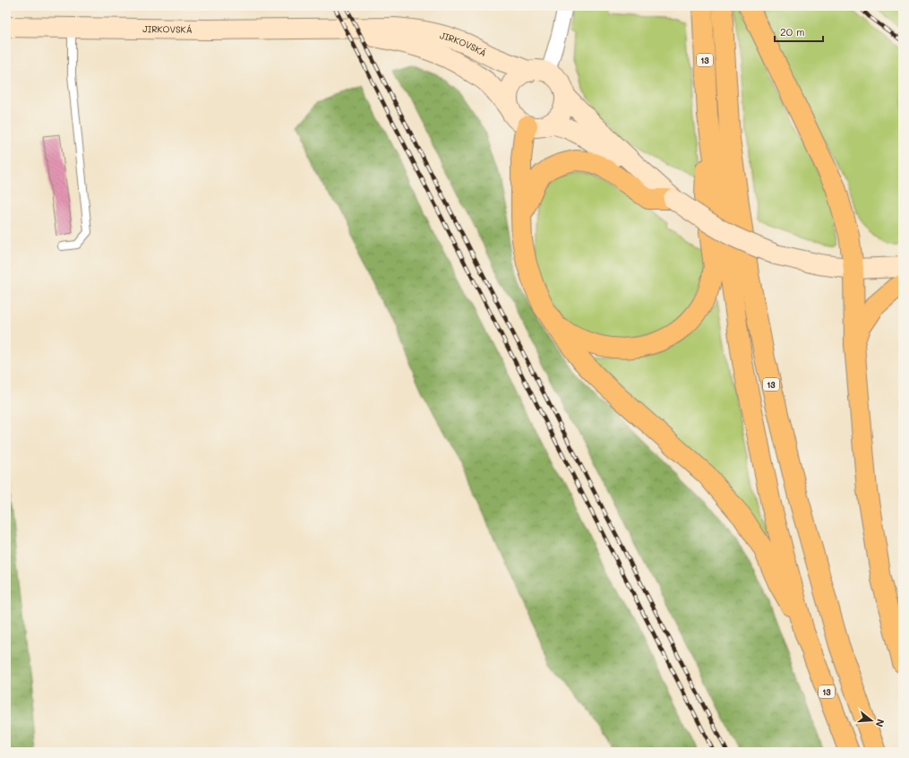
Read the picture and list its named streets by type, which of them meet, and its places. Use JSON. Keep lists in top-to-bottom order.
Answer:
{
  "streets": {
    "highway": ["13"],
    "main road": ["JIRKOVSKÁ"]
  },
  "scale_bar": "20 m",
  "north": "right"
}
